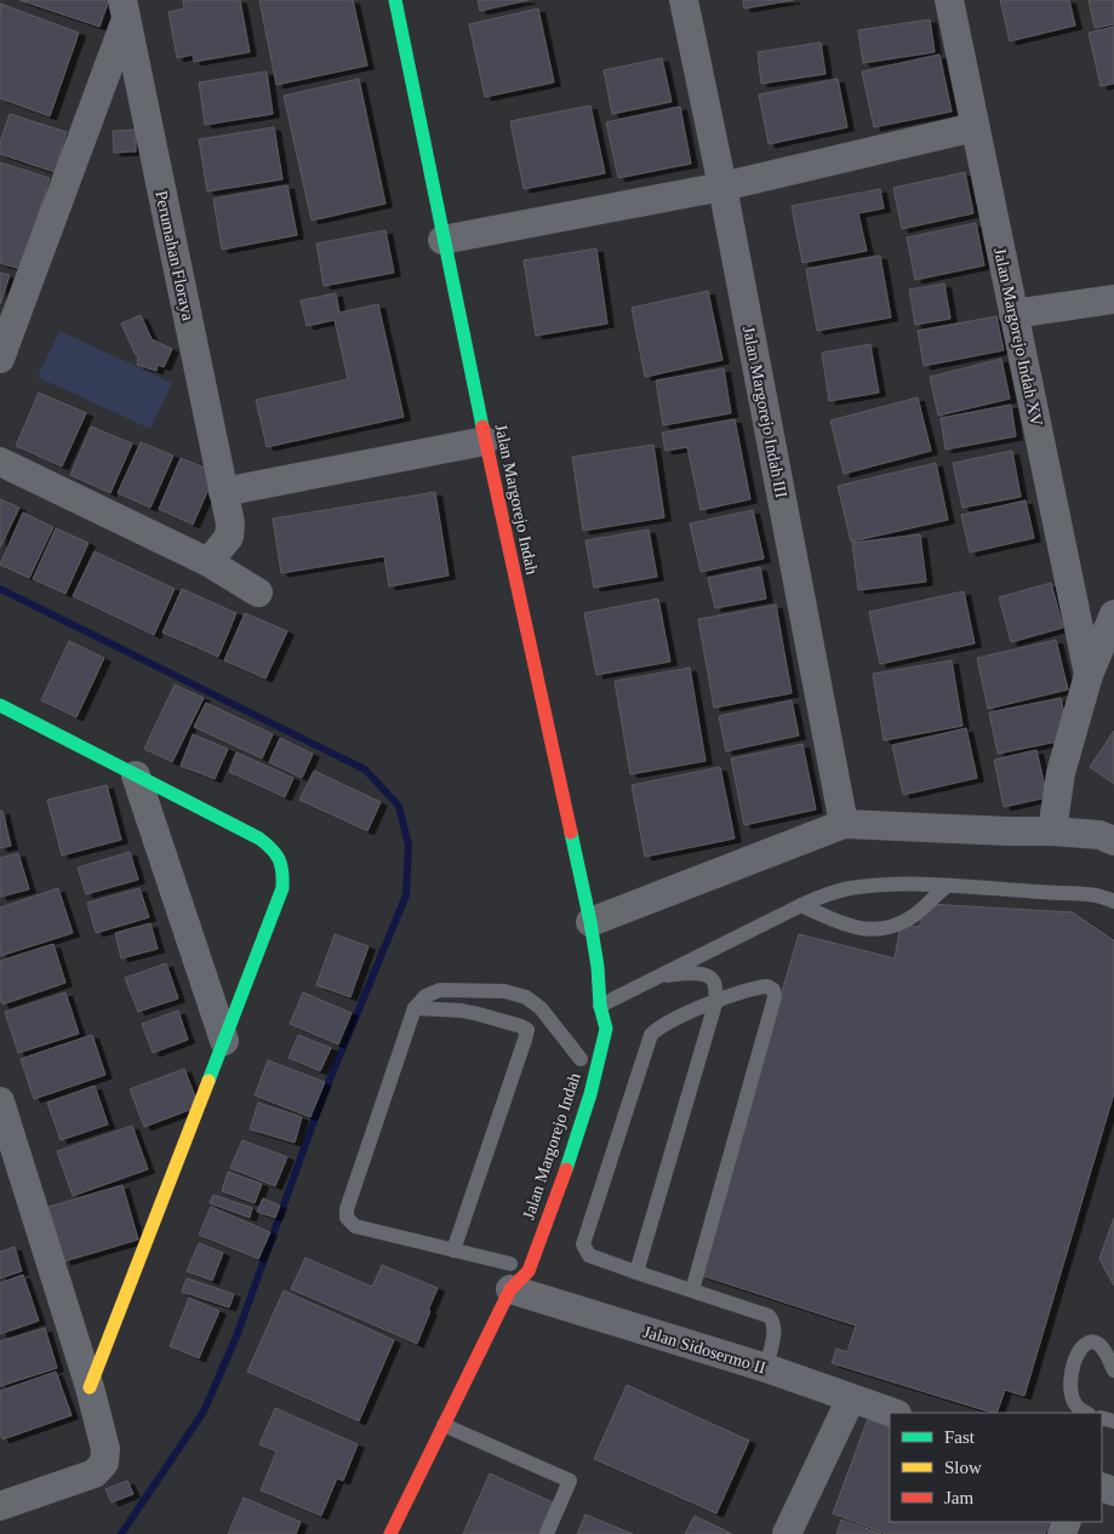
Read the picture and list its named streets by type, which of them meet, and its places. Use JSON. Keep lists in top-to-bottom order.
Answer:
{
  "streets": {
    "main road": ["Jalan Margorejo Indah"],
    "street": [
      "Perumahan Floraya",
      "Jalan Margorejo Indah XV",
      "Jalan Margorejo Indah III",
      "Jalan Sidosermo II"
    ]
  },
  "crossings": [
    ["Jalan Margorejo Indah", "Jalan Sidosermo II"]
  ],
  "legend": ["Fast", "Slow", "Jam"]
}
